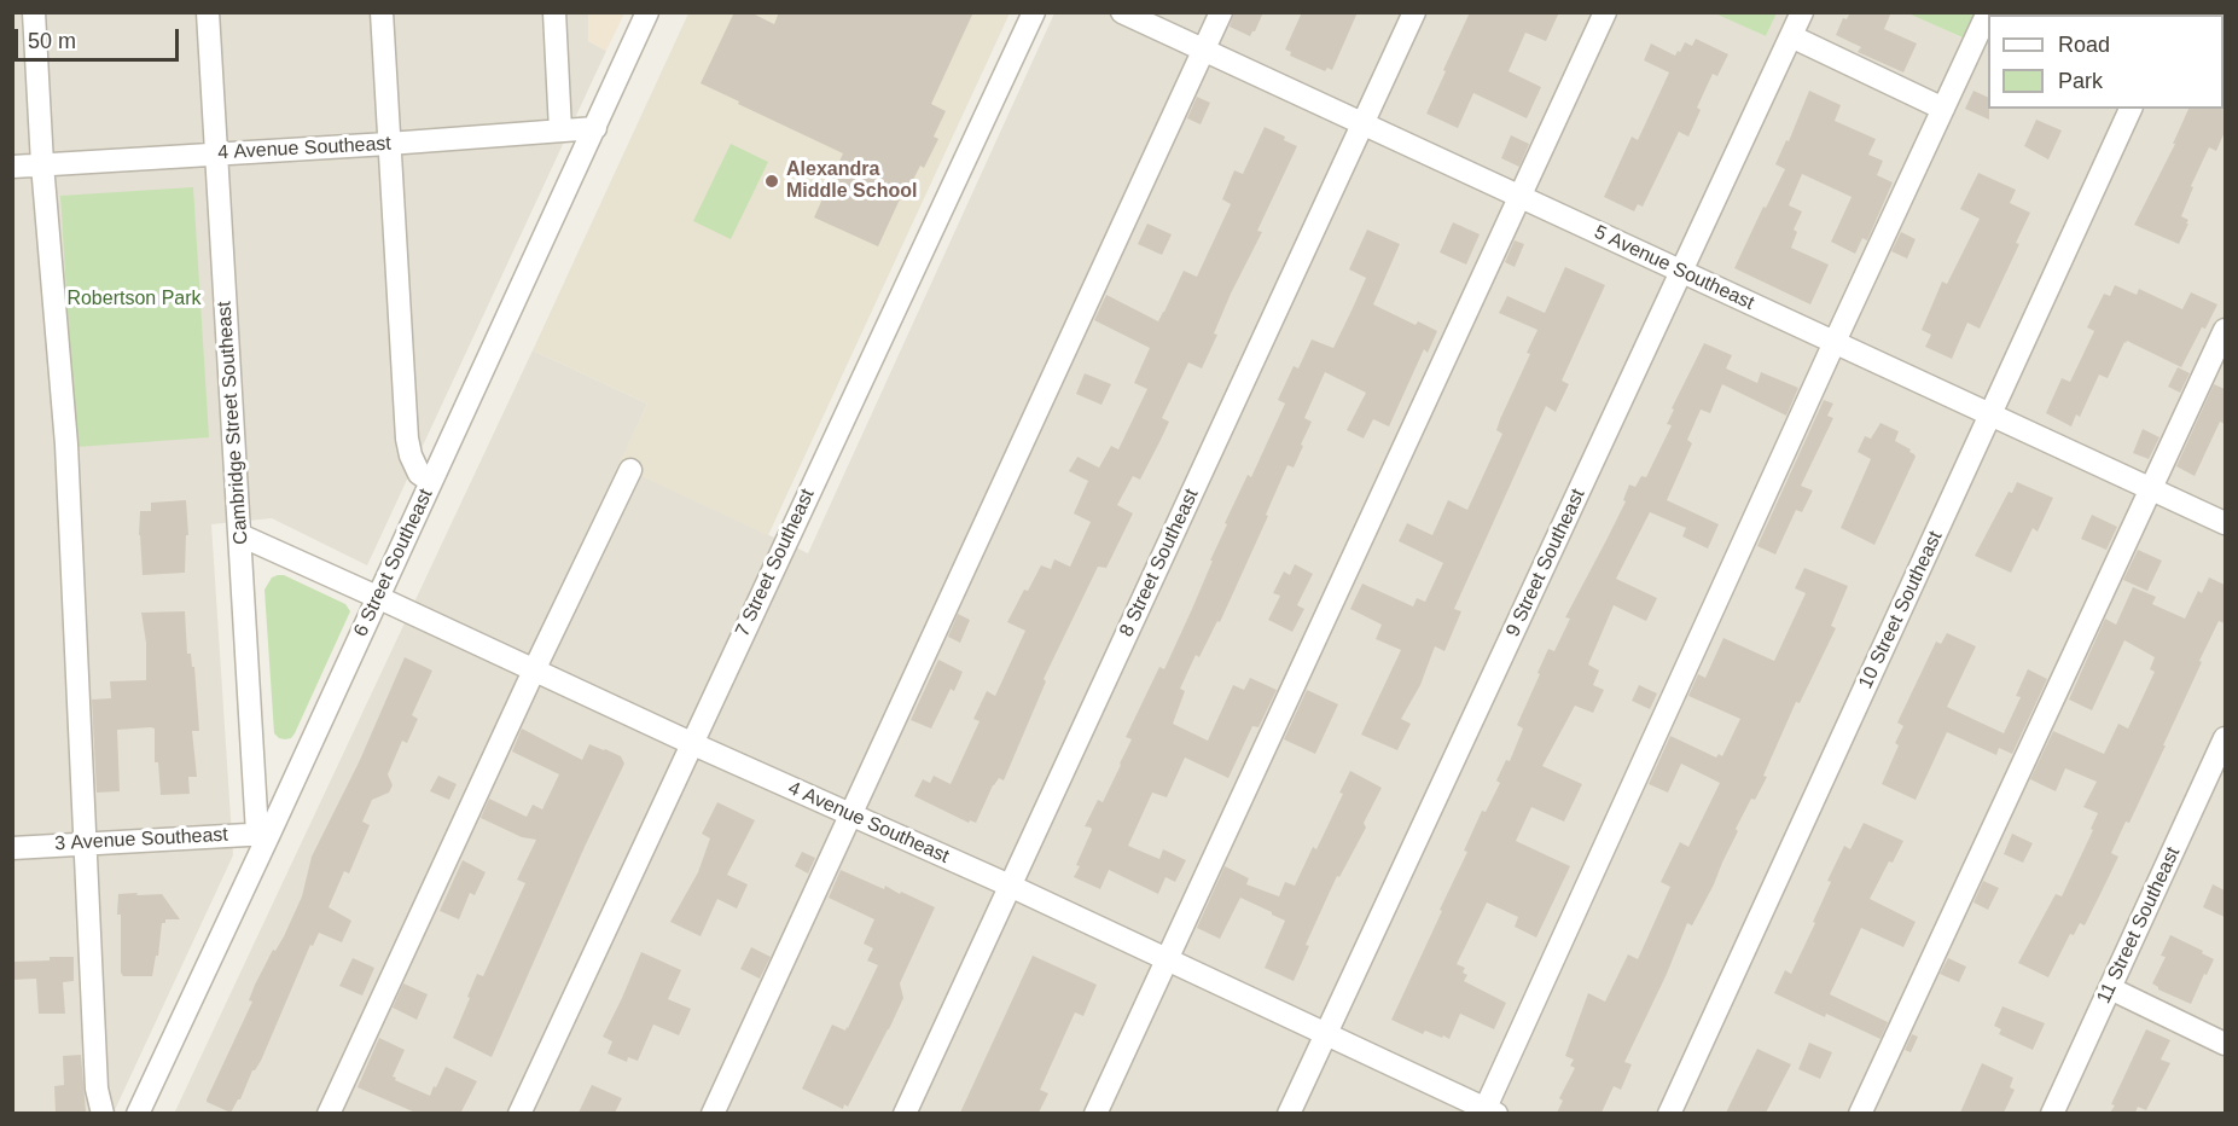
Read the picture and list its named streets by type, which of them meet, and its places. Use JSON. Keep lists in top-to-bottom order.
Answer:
{
  "streets": {
    "street": [
      "4 Avenue Southeast",
      "5 Avenue Southeast",
      "Cambridge Street Southeast",
      "6 Street Southeast",
      "7 Street Southeast",
      "8 Street Southeast",
      "9 Street Southeast",
      "10 Street Southeast",
      "3 Avenue Southeast",
      "11 Street Southeast"
    ]
  },
  "crossings": [
    ["4 Avenue Southeast", "Cambridge Street Southeast"],
    ["4 Avenue Southeast", "6 Street Southeast"],
    ["4 Avenue Southeast", "7 Street Southeast"],
    ["4 Avenue Southeast", "8 Street Southeast"],
    ["4 Avenue Southeast", "9 Street Southeast"],
    ["5 Avenue Southeast", "8 Street Southeast"],
    ["5 Avenue Southeast", "9 Street Southeast"],
    ["5 Avenue Southeast", "10 Street Southeast"],
    ["Cambridge Street Southeast", "6 Street Southeast"],
    ["Cambridge Street Southeast", "3 Avenue Southeast"],
    ["6 Street Southeast", "3 Avenue Southeast"]
  ],
  "parks": ["Robertson Park"],
  "places": ["Alexandra Middle School"],
  "legend": ["Road", "Park"],
  "scale_bar": "50 m"
}
